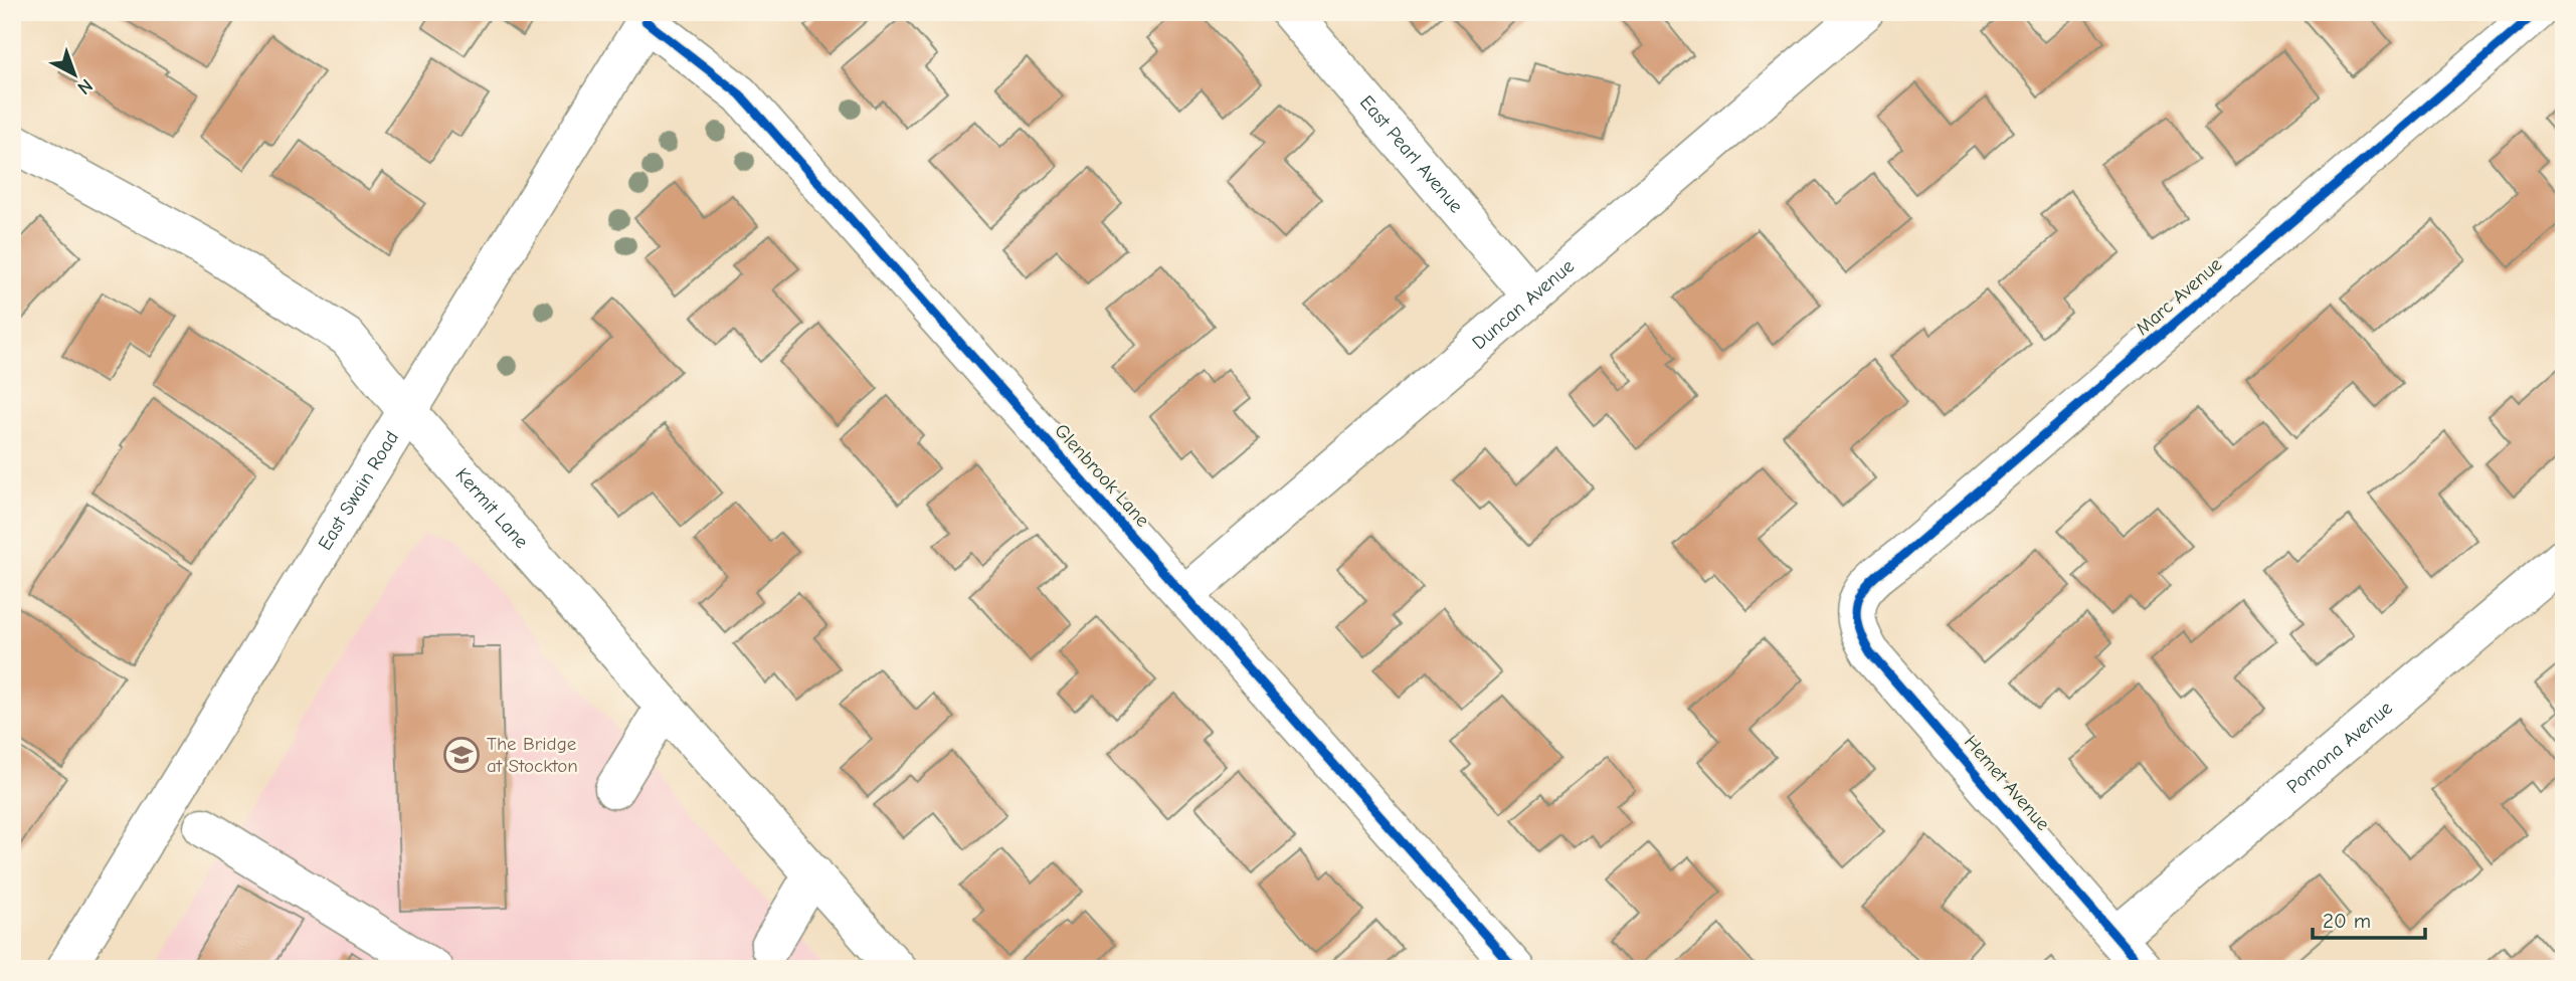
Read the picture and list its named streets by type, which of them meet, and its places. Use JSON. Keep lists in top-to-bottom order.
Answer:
{
  "streets": {
    "street": [
      "East Pearl Avenue",
      "Marc Avenue",
      "Duncan Avenue",
      "Glenbrook Lane",
      "East Swain Road",
      "Kermit Lane",
      "Pomona Avenue",
      "Hemet Avenue"
    ]
  },
  "crossings": [
    ["East Pearl Avenue", "Duncan Avenue"],
    ["Marc Avenue", "Hemet Avenue"],
    ["Duncan Avenue", "Glenbrook Lane"],
    ["Glenbrook Lane", "East Swain Road"],
    ["East Swain Road", "Kermit Lane"],
    ["Pomona Avenue", "Hemet Avenue"]
  ],
  "places": {
    "school or university": ["The Bridge at Stockton"]
  },
  "scale_bar": "20 m",
  "north": "bottom right"
}
